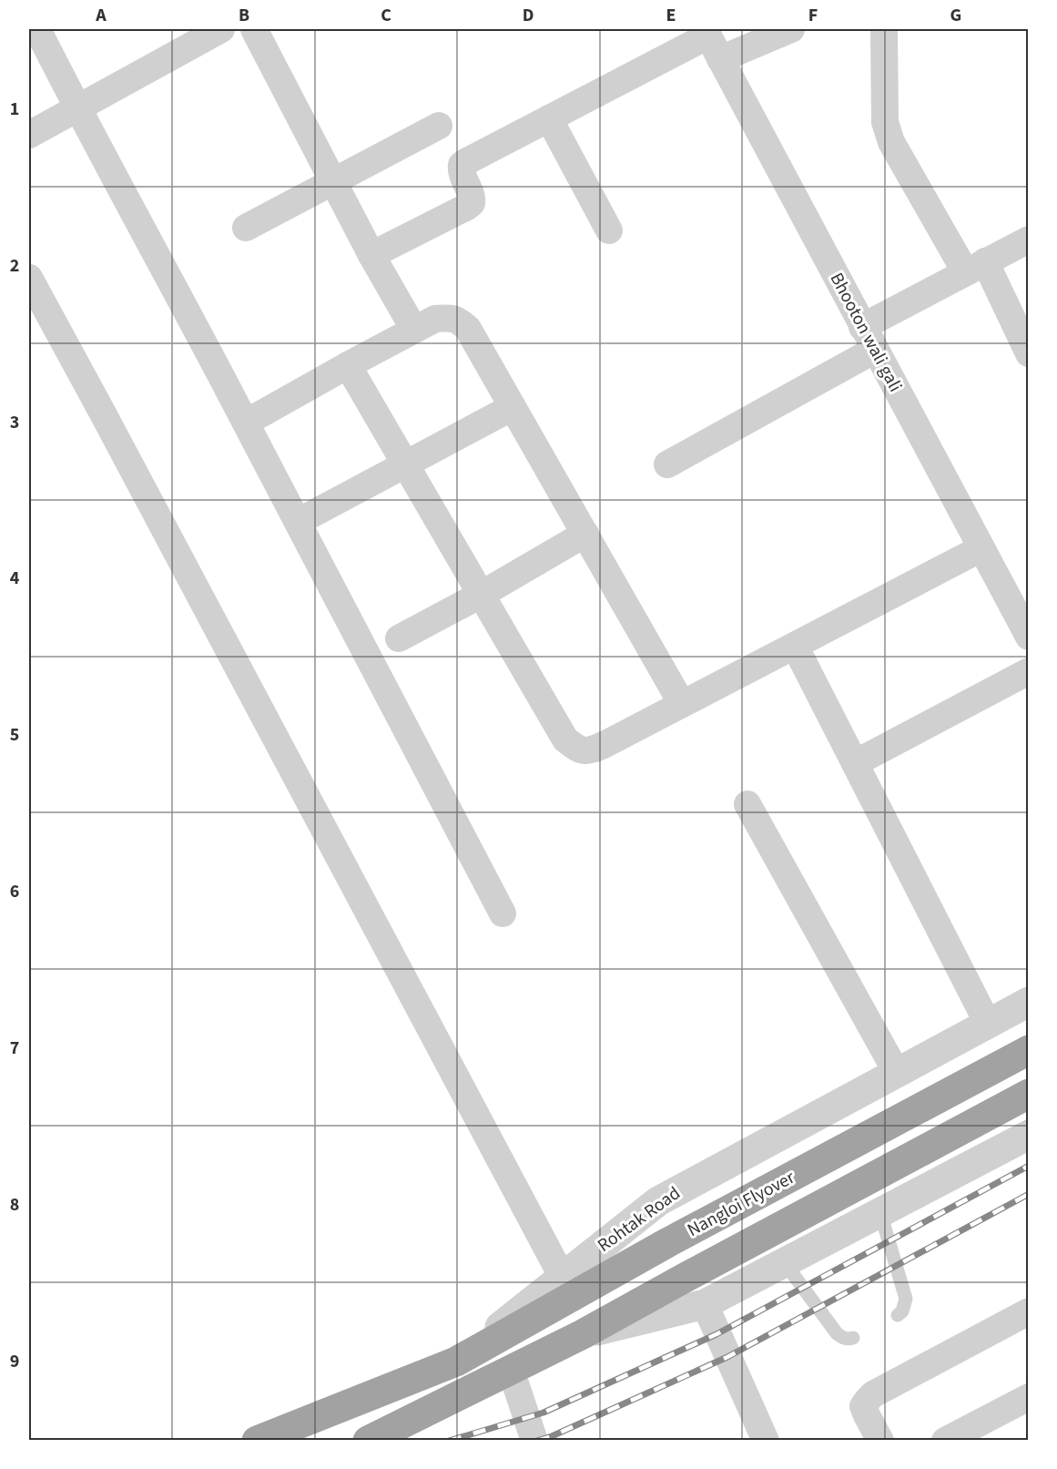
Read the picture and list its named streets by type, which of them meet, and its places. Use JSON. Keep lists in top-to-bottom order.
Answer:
{
  "streets": {
    "highway": ["Nangloi Flyover", "Rohtak Road"],
    "street": ["Bhooton wali gali"]
  },
  "crossings": [
    ["Nangloi Flyover", "Rohtak Road"]
  ],
  "grid": {
    "columns": [
      "A",
      "B",
      "C",
      "D",
      "E",
      "F",
      "G"
    ],
    "rows": [
      "1",
      "2",
      "3",
      "4",
      "5",
      "6",
      "7",
      "8",
      "9"
    ]
  }
}
